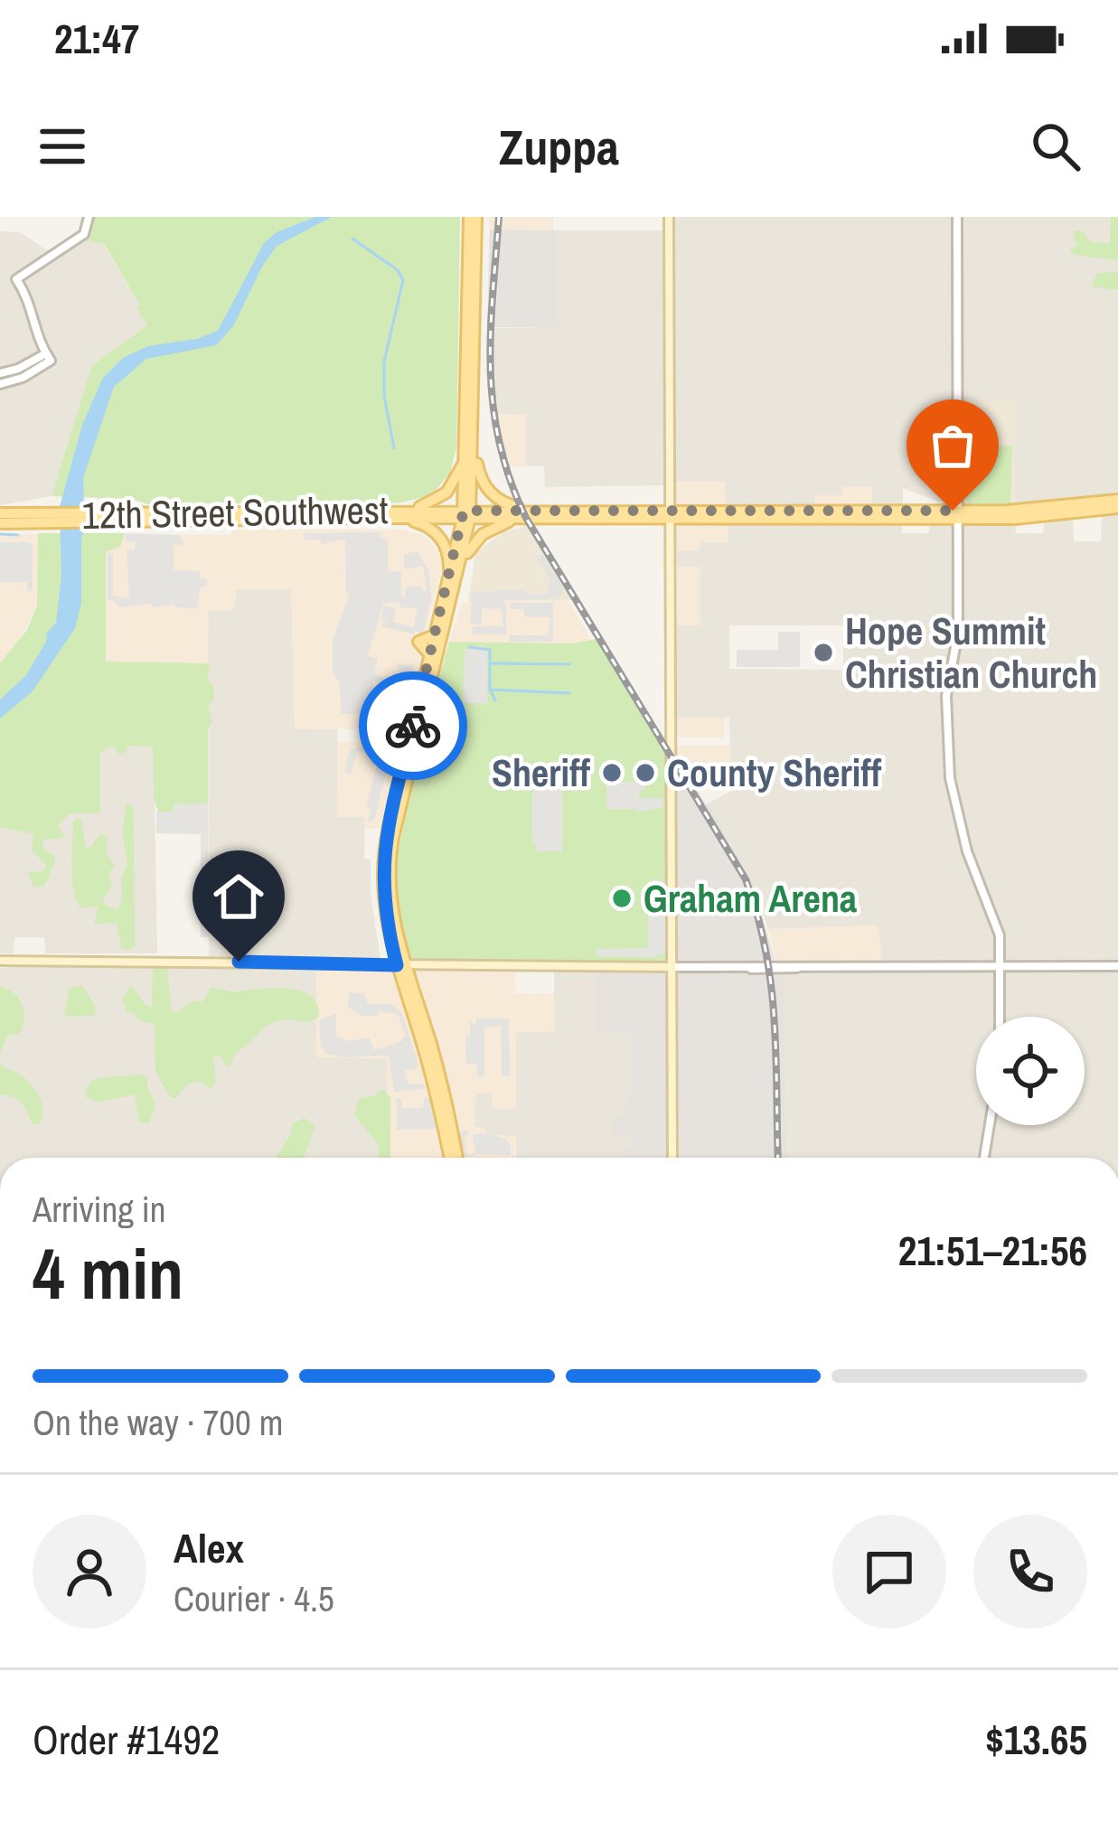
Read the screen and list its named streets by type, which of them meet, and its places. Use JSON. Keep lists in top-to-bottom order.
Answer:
{
  "streets": {
    "main road": ["12th Street Southwest"]
  },
  "places": [
    "Hope Summit Christian Church",
    "Sheriff",
    "County Sheriff",
    "Graham Arena"
  ],
  "page": {
    "status": "21:47",
    "header": "Zuppa",
    "heading": ["4 min", "Arriving in", "21:51–21:56"],
    "panel": [
      "Alex",
      "Courier · 4.5",
      "Order #1492",
      "$13.65"
    ],
    "bar": "On the way · 700 m"
  }
}
